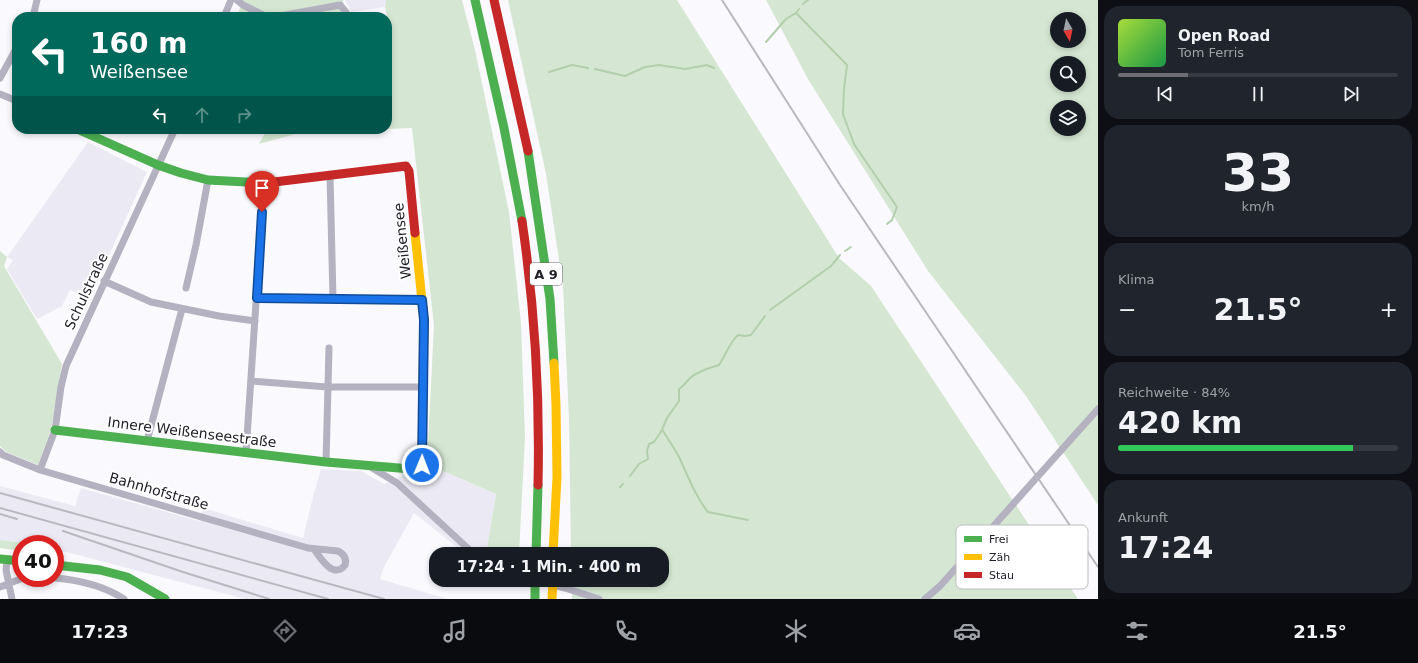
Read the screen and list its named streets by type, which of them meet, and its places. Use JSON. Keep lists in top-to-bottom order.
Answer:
{
  "streets": {
    "main road": ["Weißensee", "A 9", "Innere Weißenseestraße"],
    "street": ["Schulstraße", "Bahnhofstraße"]
  },
  "crossings": [
    ["Weißensee", "Schulstraße"],
    ["Weißensee", "Innere Weißenseestraße"],
    ["Schulstraße", "Innere Weißenseestraße"],
    ["Schulstraße", "Bahnhofstraße"]
  ],
  "legend": ["Frei", "Zäh", "Stau"],
  "north": "bottom",
  "page": {
    "turn": ["160 m", "Weißensee"],
    "song": ["Open Road", "Tom Ferris"],
    "tile": [
      ["33", "km/h"],
      "Klima",
      ["Reichweite · 84%", "420 km"],
      ["Ankunft", "17:24"]
    ],
    "heat": ["−", "21.5°", "+"],
    "limit": "40",
    "trip": "17:24 · 1 Min. · 400 m",
    "tabs": ["17:23", "21.5°"]
  }
}
